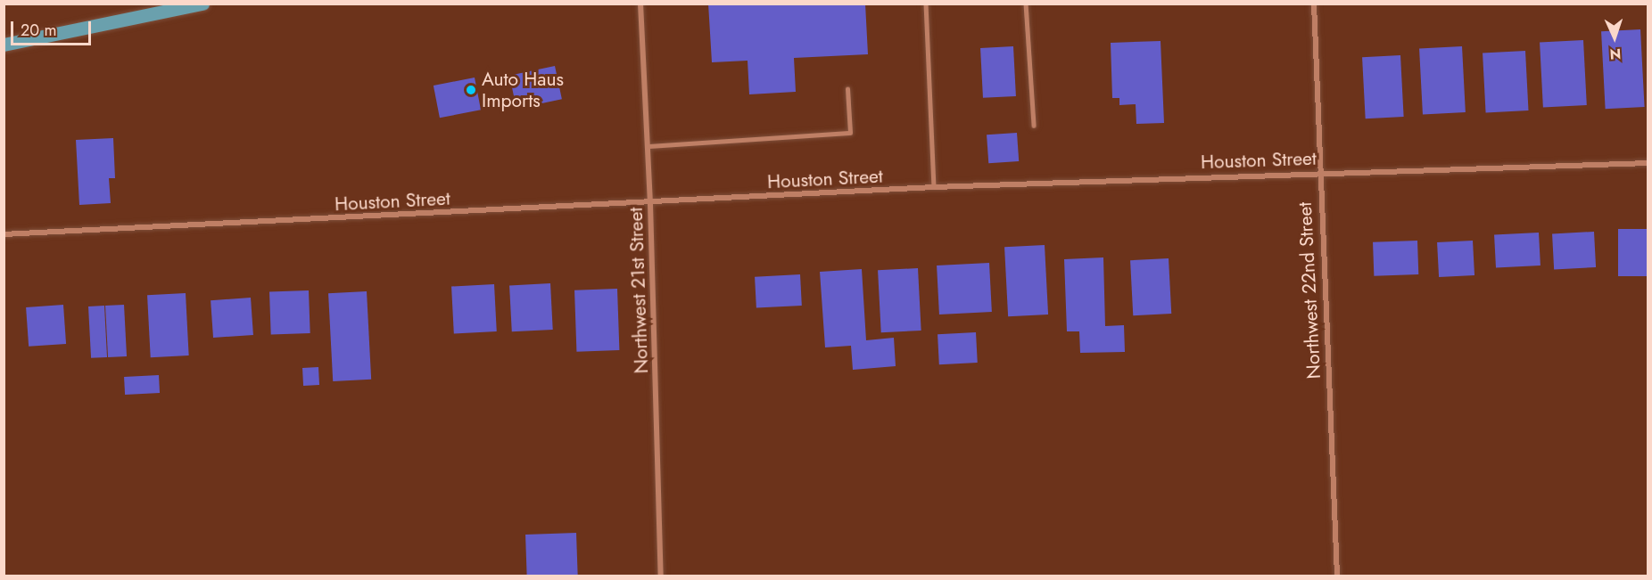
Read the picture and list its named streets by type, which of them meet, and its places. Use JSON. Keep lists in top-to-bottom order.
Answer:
{
  "streets": {
    "street": ["Houston Street", "Northwest 21st Street", "Northwest 22nd Street"]
  },
  "crossings": [
    ["Houston Street", "Northwest 21st Street"],
    ["Houston Street", "Northwest 22nd Street"]
  ],
  "places": ["Auto Haus Imports"],
  "scale_bar": "20 m",
  "north": "bottom"
}
